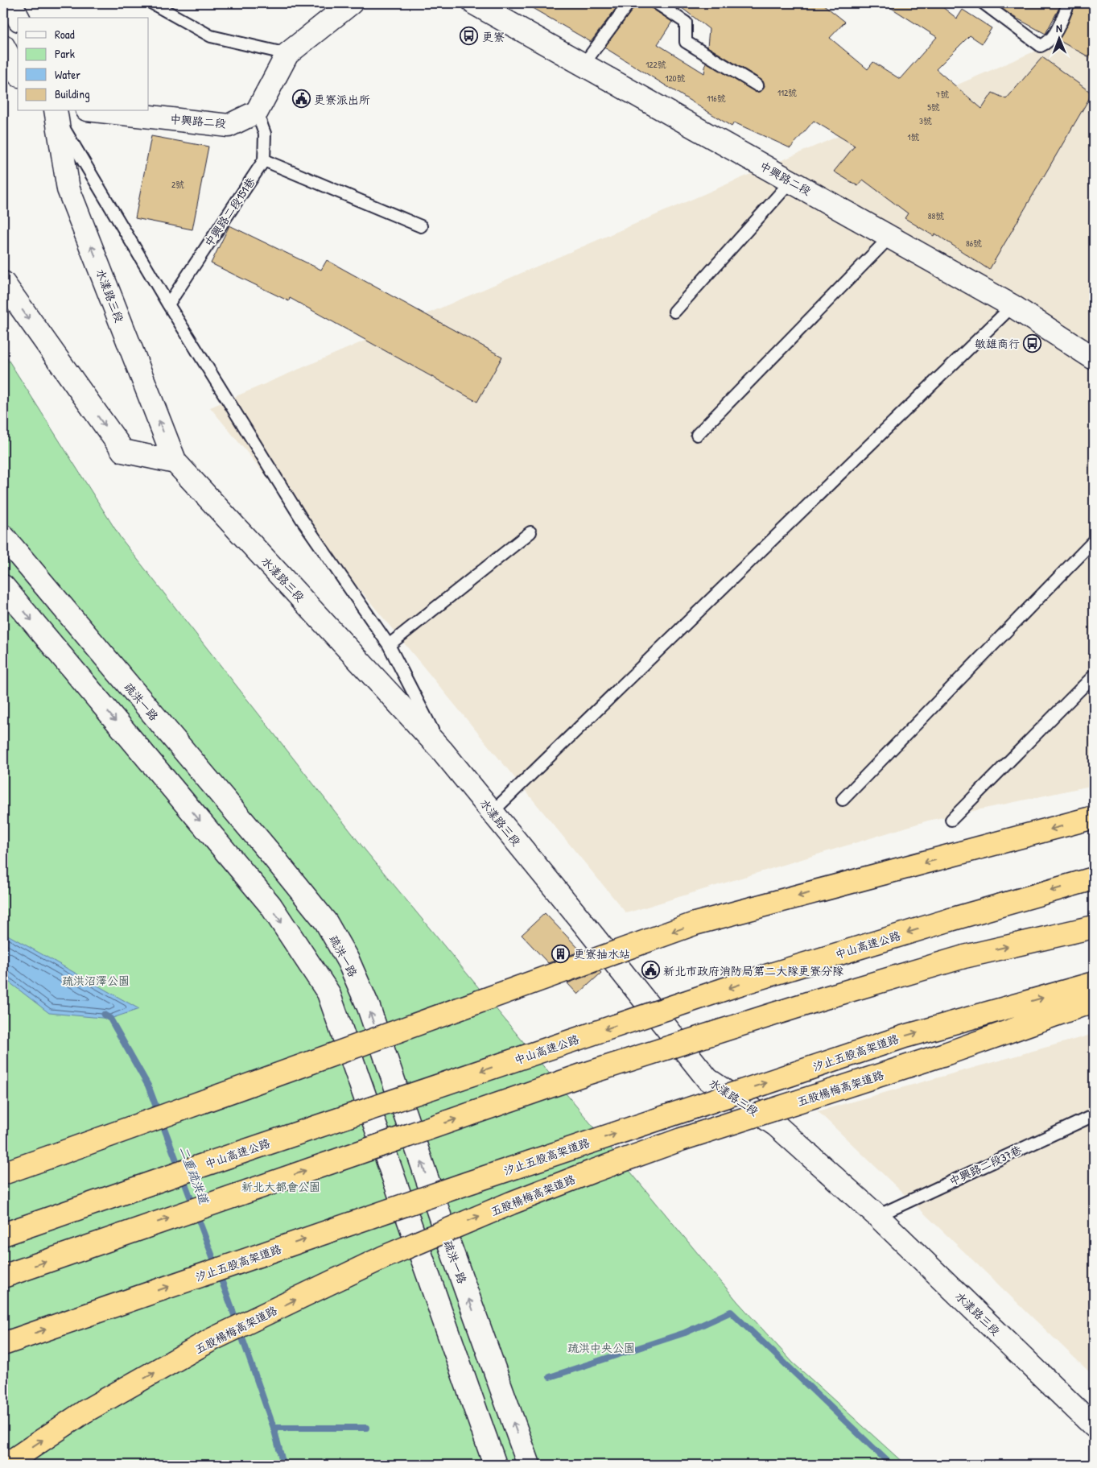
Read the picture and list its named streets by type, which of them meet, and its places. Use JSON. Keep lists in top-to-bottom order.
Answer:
{
  "streets": {
    "highway": ["中山高速公路", "汐止五股高架道路", "五股楊梅高架道路"],
    "street": ["中興路二段", "水漾路三段", "疏洪一路"],
    "lane": ["中興路二段151巷", "中興路二段37巷"]
  },
  "crossings": [
    ["水漾路三段", "中興路二段37巷"]
  ],
  "water": ["二重疏洪道"],
  "parks": ["疏洪沼澤公園", "新北大都會公園", "疏洪中央公園"],
  "places": {
    "bus stop": ["更寮", "敏雄商行"],
    "public building": ["更寮派出所", "新北市政府消防局第二大隊更寮分隊"],
    "building": ["更寮抽水站"]
  },
  "house_numbers": [
    "122號",
    "120號",
    "112號",
    "7號",
    "116號",
    "5號",
    "3號",
    "1號",
    "2號",
    "88號",
    "86號"
  ],
  "legend": [
    "Road",
    "Park",
    "Water",
    "Building"
  ],
  "north": "top"
}
